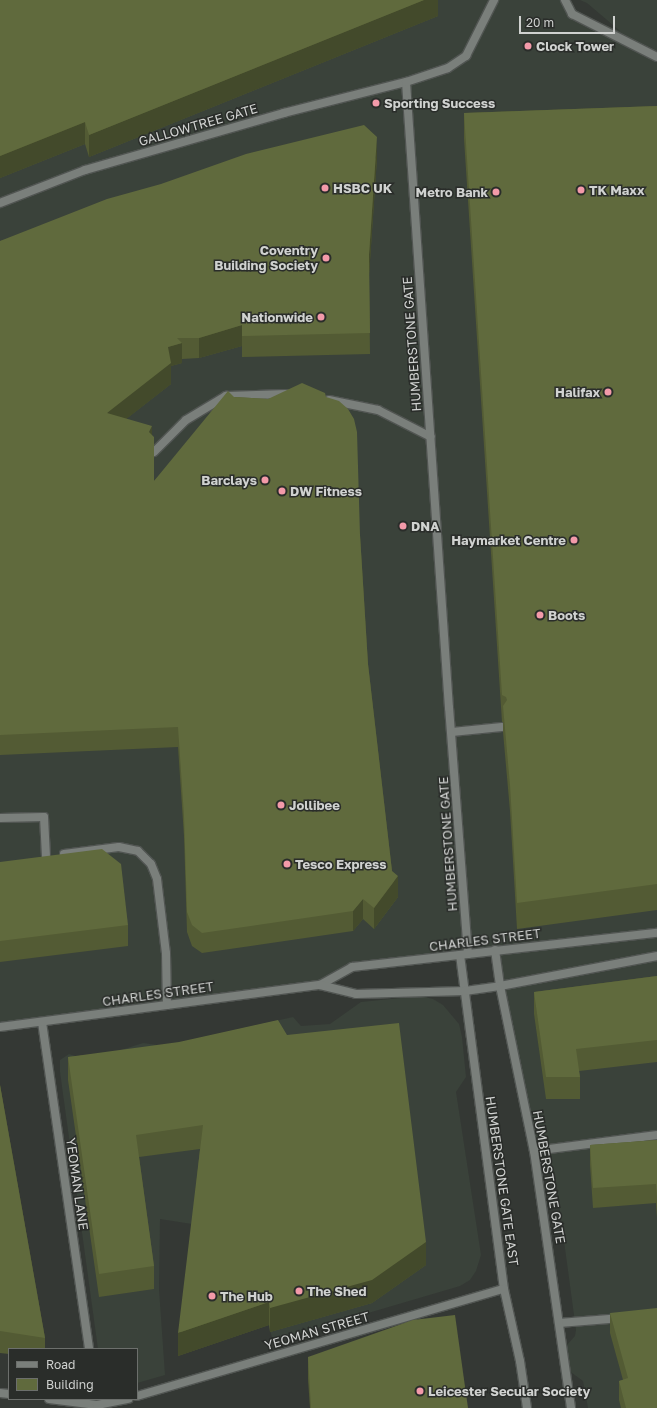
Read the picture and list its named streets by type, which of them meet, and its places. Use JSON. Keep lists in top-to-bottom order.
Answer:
{
  "streets": {
    "street": [
      "GALLOWTREE GATE",
      "HUMBERSTONE GATE",
      "CHARLES STREET",
      "HUMBERSTONE GATE EAST",
      "YEOMAN LANE",
      "YEOMAN STREET"
    ]
  },
  "crossings": [
    ["GALLOWTREE GATE", "HUMBERSTONE GATE"],
    ["HUMBERSTONE GATE", "CHARLES STREET"],
    ["CHARLES STREET", "HUMBERSTONE GATE EAST"],
    ["CHARLES STREET", "YEOMAN LANE"],
    ["HUMBERSTONE GATE EAST", "YEOMAN STREET"]
  ],
  "places": [
    "Clock Tower",
    "Sporting Success",
    "HSBC UK",
    "TK Maxx",
    "Metro Bank",
    "Coventry Building Society",
    "Nationwide",
    "Halifax",
    "Barclays",
    "DW Fitness",
    "DNA",
    "Haymarket Centre",
    "Boots",
    "Jollibee",
    "Tesco Express",
    "The Shed",
    "The Hub",
    "Leicester Secular Society"
  ],
  "legend": ["Road", "Building"],
  "scale_bar": "20 m"
}
